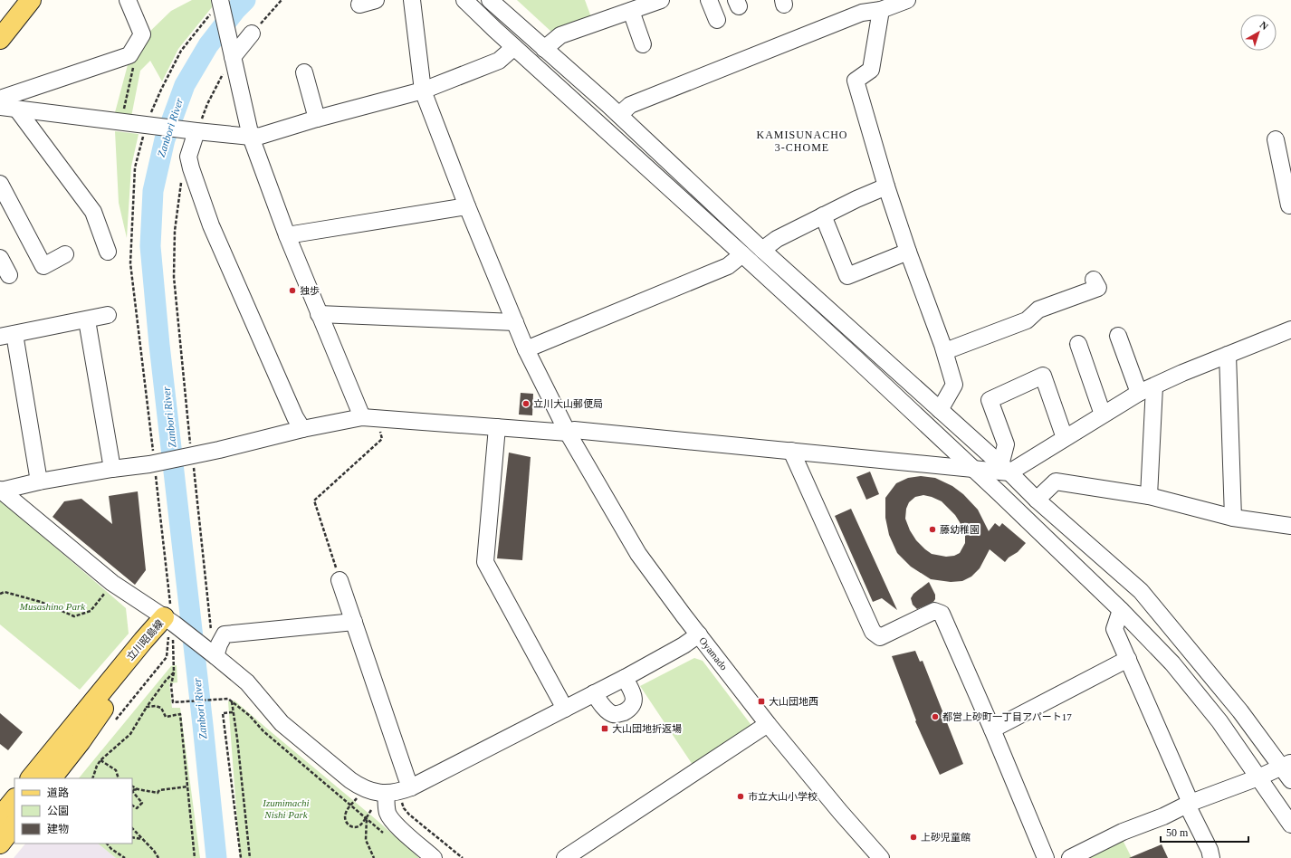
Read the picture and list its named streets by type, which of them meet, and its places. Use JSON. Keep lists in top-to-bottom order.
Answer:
{
  "streets": {
    "main road": ["立川昭島線"],
    "street": ["Oyamado"]
  },
  "districts": ["KAMISUNACHO 3-CHOME"],
  "water": ["Zanbori River"],
  "parks": ["Musashino Park", "Izumimachi Nishi Park"],
  "places": {
    "other": [
      "独歩",
      "立川大山郵便局",
      "藤幼稚園",
      "都営上砂町一丁目アパート17",
      "市立大山小学校",
      "上砂児童館"
    ],
    "transit": ["大山団地西", "大山団地折返場"]
  },
  "legend": ["道路", "公園", "建物"],
  "scale_bar": "50 m",
  "north": "top right"
}
